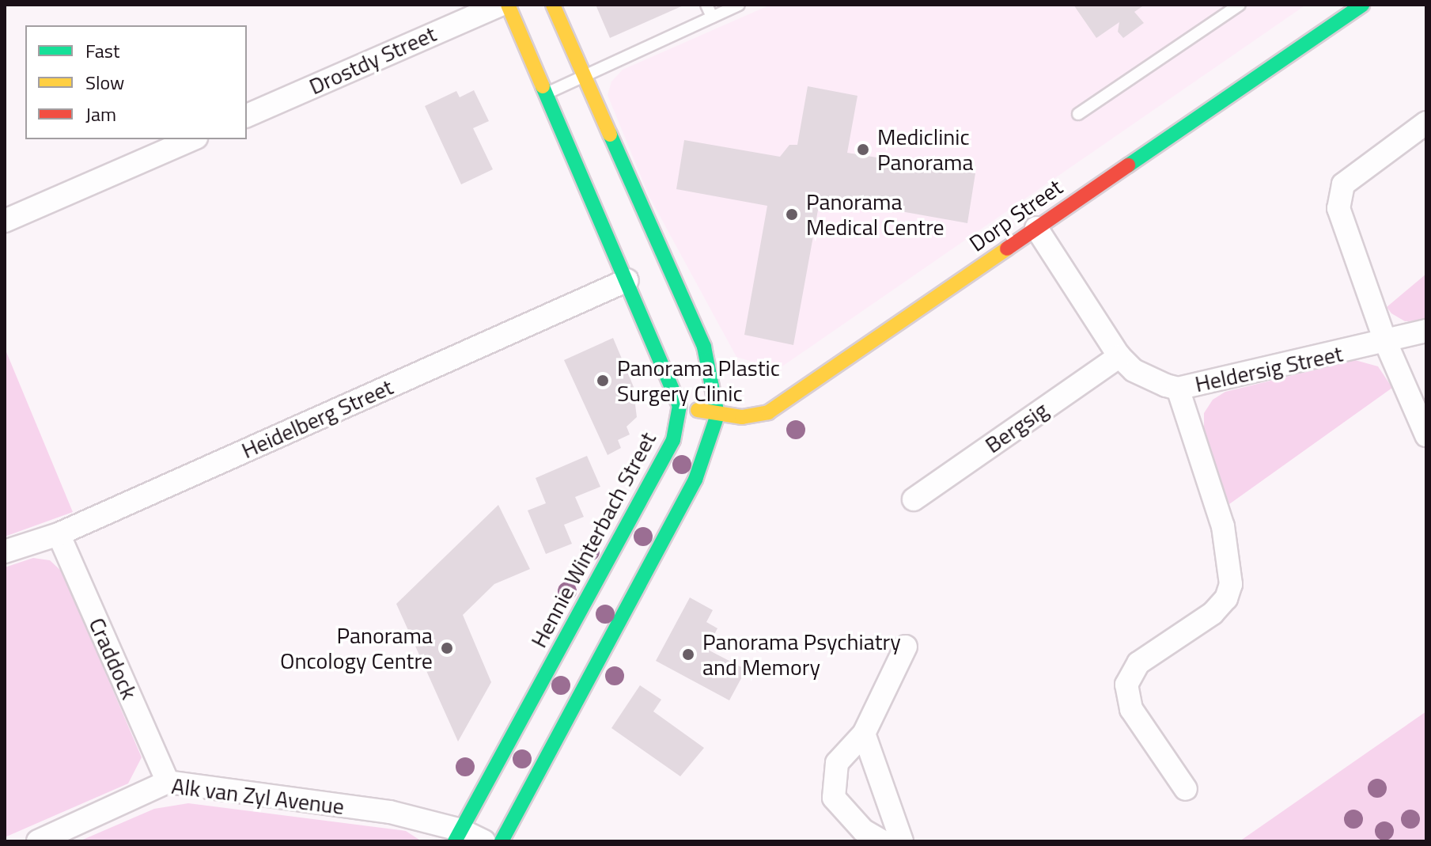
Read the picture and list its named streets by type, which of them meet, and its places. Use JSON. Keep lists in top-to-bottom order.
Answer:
{
  "streets": {
    "street": [
      "Drostdy Street",
      "Dorp Street",
      "Heldersig Street",
      "Heidelberg Street",
      "Bergsig",
      "Hennie Winterbach Street",
      "Craddock",
      "Alk van Zyl Avenue"
    ]
  },
  "crossings": [
    ["Dorp Street", "Heldersig Street"],
    ["Dorp Street", "Hennie Winterbach Street"],
    ["Heldersig Street", "Bergsig"],
    ["Heidelberg Street", "Craddock"],
    ["Hennie Winterbach Street", "Alk van Zyl Avenue"],
    ["Craddock", "Alk van Zyl Avenue"]
  ],
  "places": [
    "Mediclinic Panorama",
    "Panorama Medical Centre",
    "Panorama Plastic Surgery Clinic",
    "Panorama Oncology Centre",
    "Panorama Psychiatry and Memory"
  ],
  "legend": ["Fast", "Slow", "Jam"]
}
